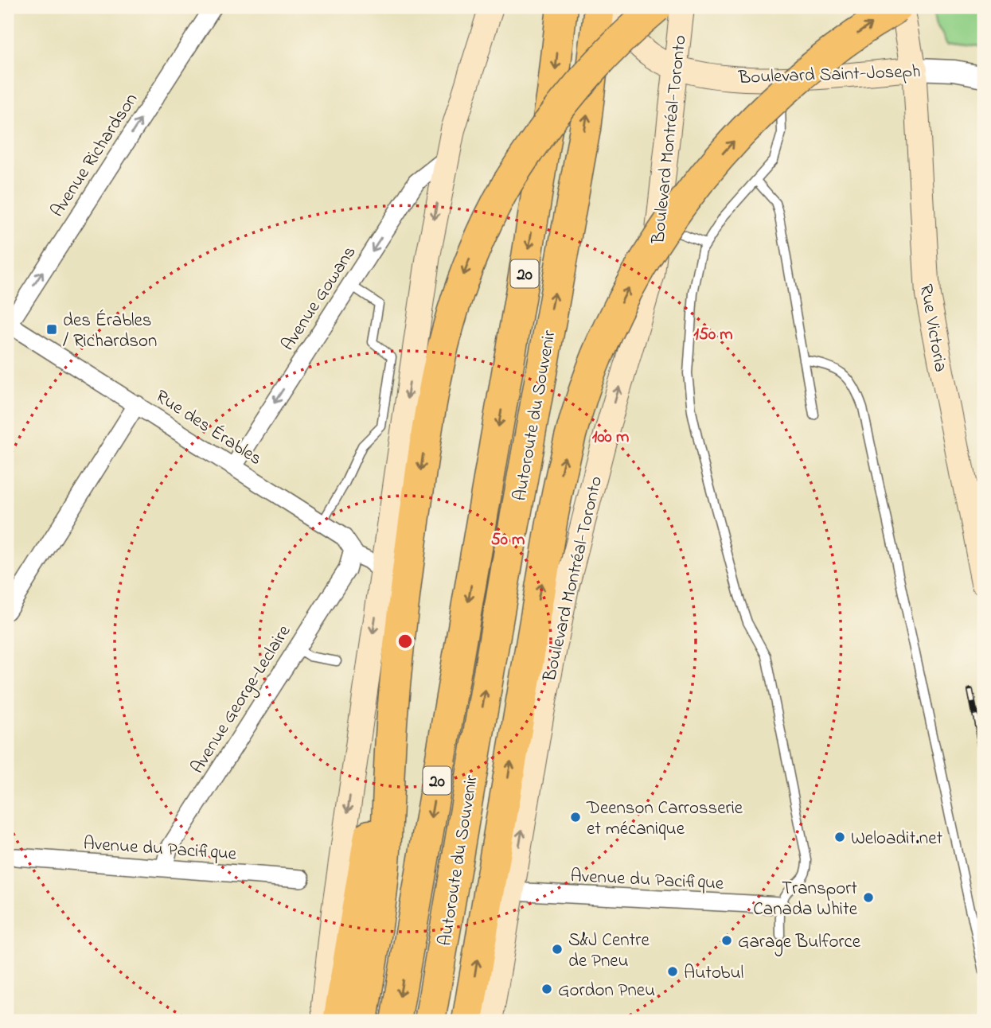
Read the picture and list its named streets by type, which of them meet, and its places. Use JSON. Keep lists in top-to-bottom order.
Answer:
{
  "streets": {
    "highway": ["20", "Autoroute du Souvenir"],
    "main road": ["Boulevard Saint-Joseph", "Boulevard Montréal-Toronto", "Rue Victoria"],
    "street": [
      "Avenue Richardson",
      "Avenue Gowans",
      "Rue des Érables",
      "Avenue George-Leclaire",
      "Avenue du Pacifique"
    ]
  },
  "crossings": [
    ["Boulevard Saint-Joseph", "Boulevard Montréal-Toronto"],
    ["Boulevard Saint-Joseph", "Rue Victoria"],
    ["Boulevard Montréal-Toronto", "Avenue du Pacifique"],
    ["Avenue Richardson", "Rue des Érables"],
    ["Avenue Gowans", "Rue des Érables"],
    ["Rue des Érables", "Avenue George-Leclaire"],
    ["Avenue George-Leclaire", "Avenue du Pacifique"]
  ],
  "one_way": ["Avenue Richardson", "Avenue Gowans"],
  "places": {
    "transit": ["des Érables / Richardson"],
    "other": [
      "Deenson Carrosserie et mécanique",
      "Weloadit.net",
      "Transport Canada White",
      "Garage Bulforce",
      "S&J Centre de Pneu",
      "Autobul",
      "Gordon Pneu"
    ]
  },
  "rings": ["150 m", "100 m", "50 m"]
}
